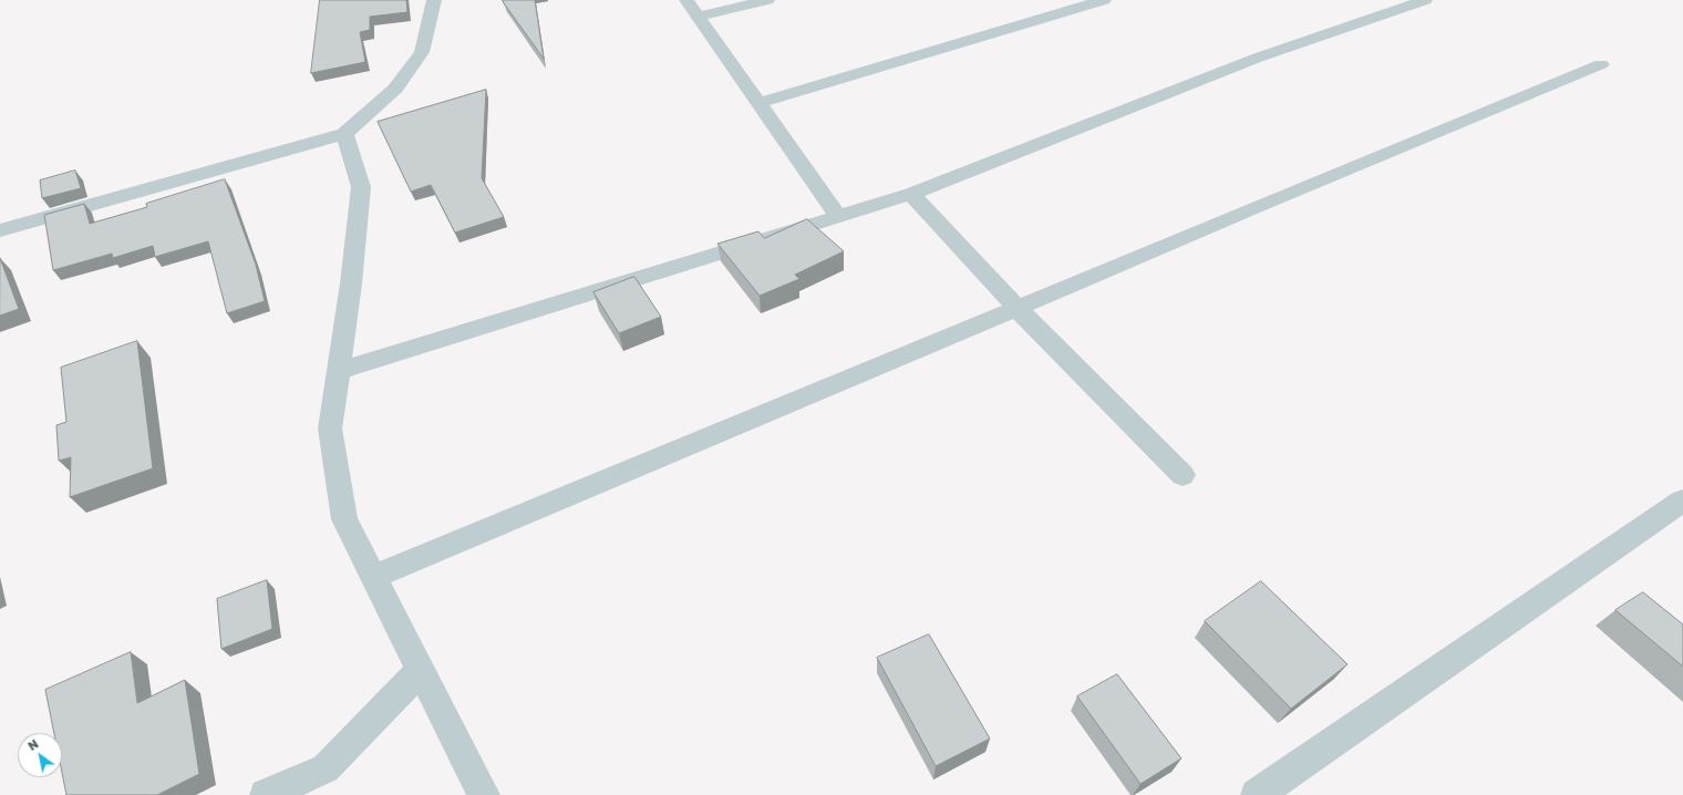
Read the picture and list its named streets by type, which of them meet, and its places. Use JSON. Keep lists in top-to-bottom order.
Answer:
{
  "north": "top left"
}
